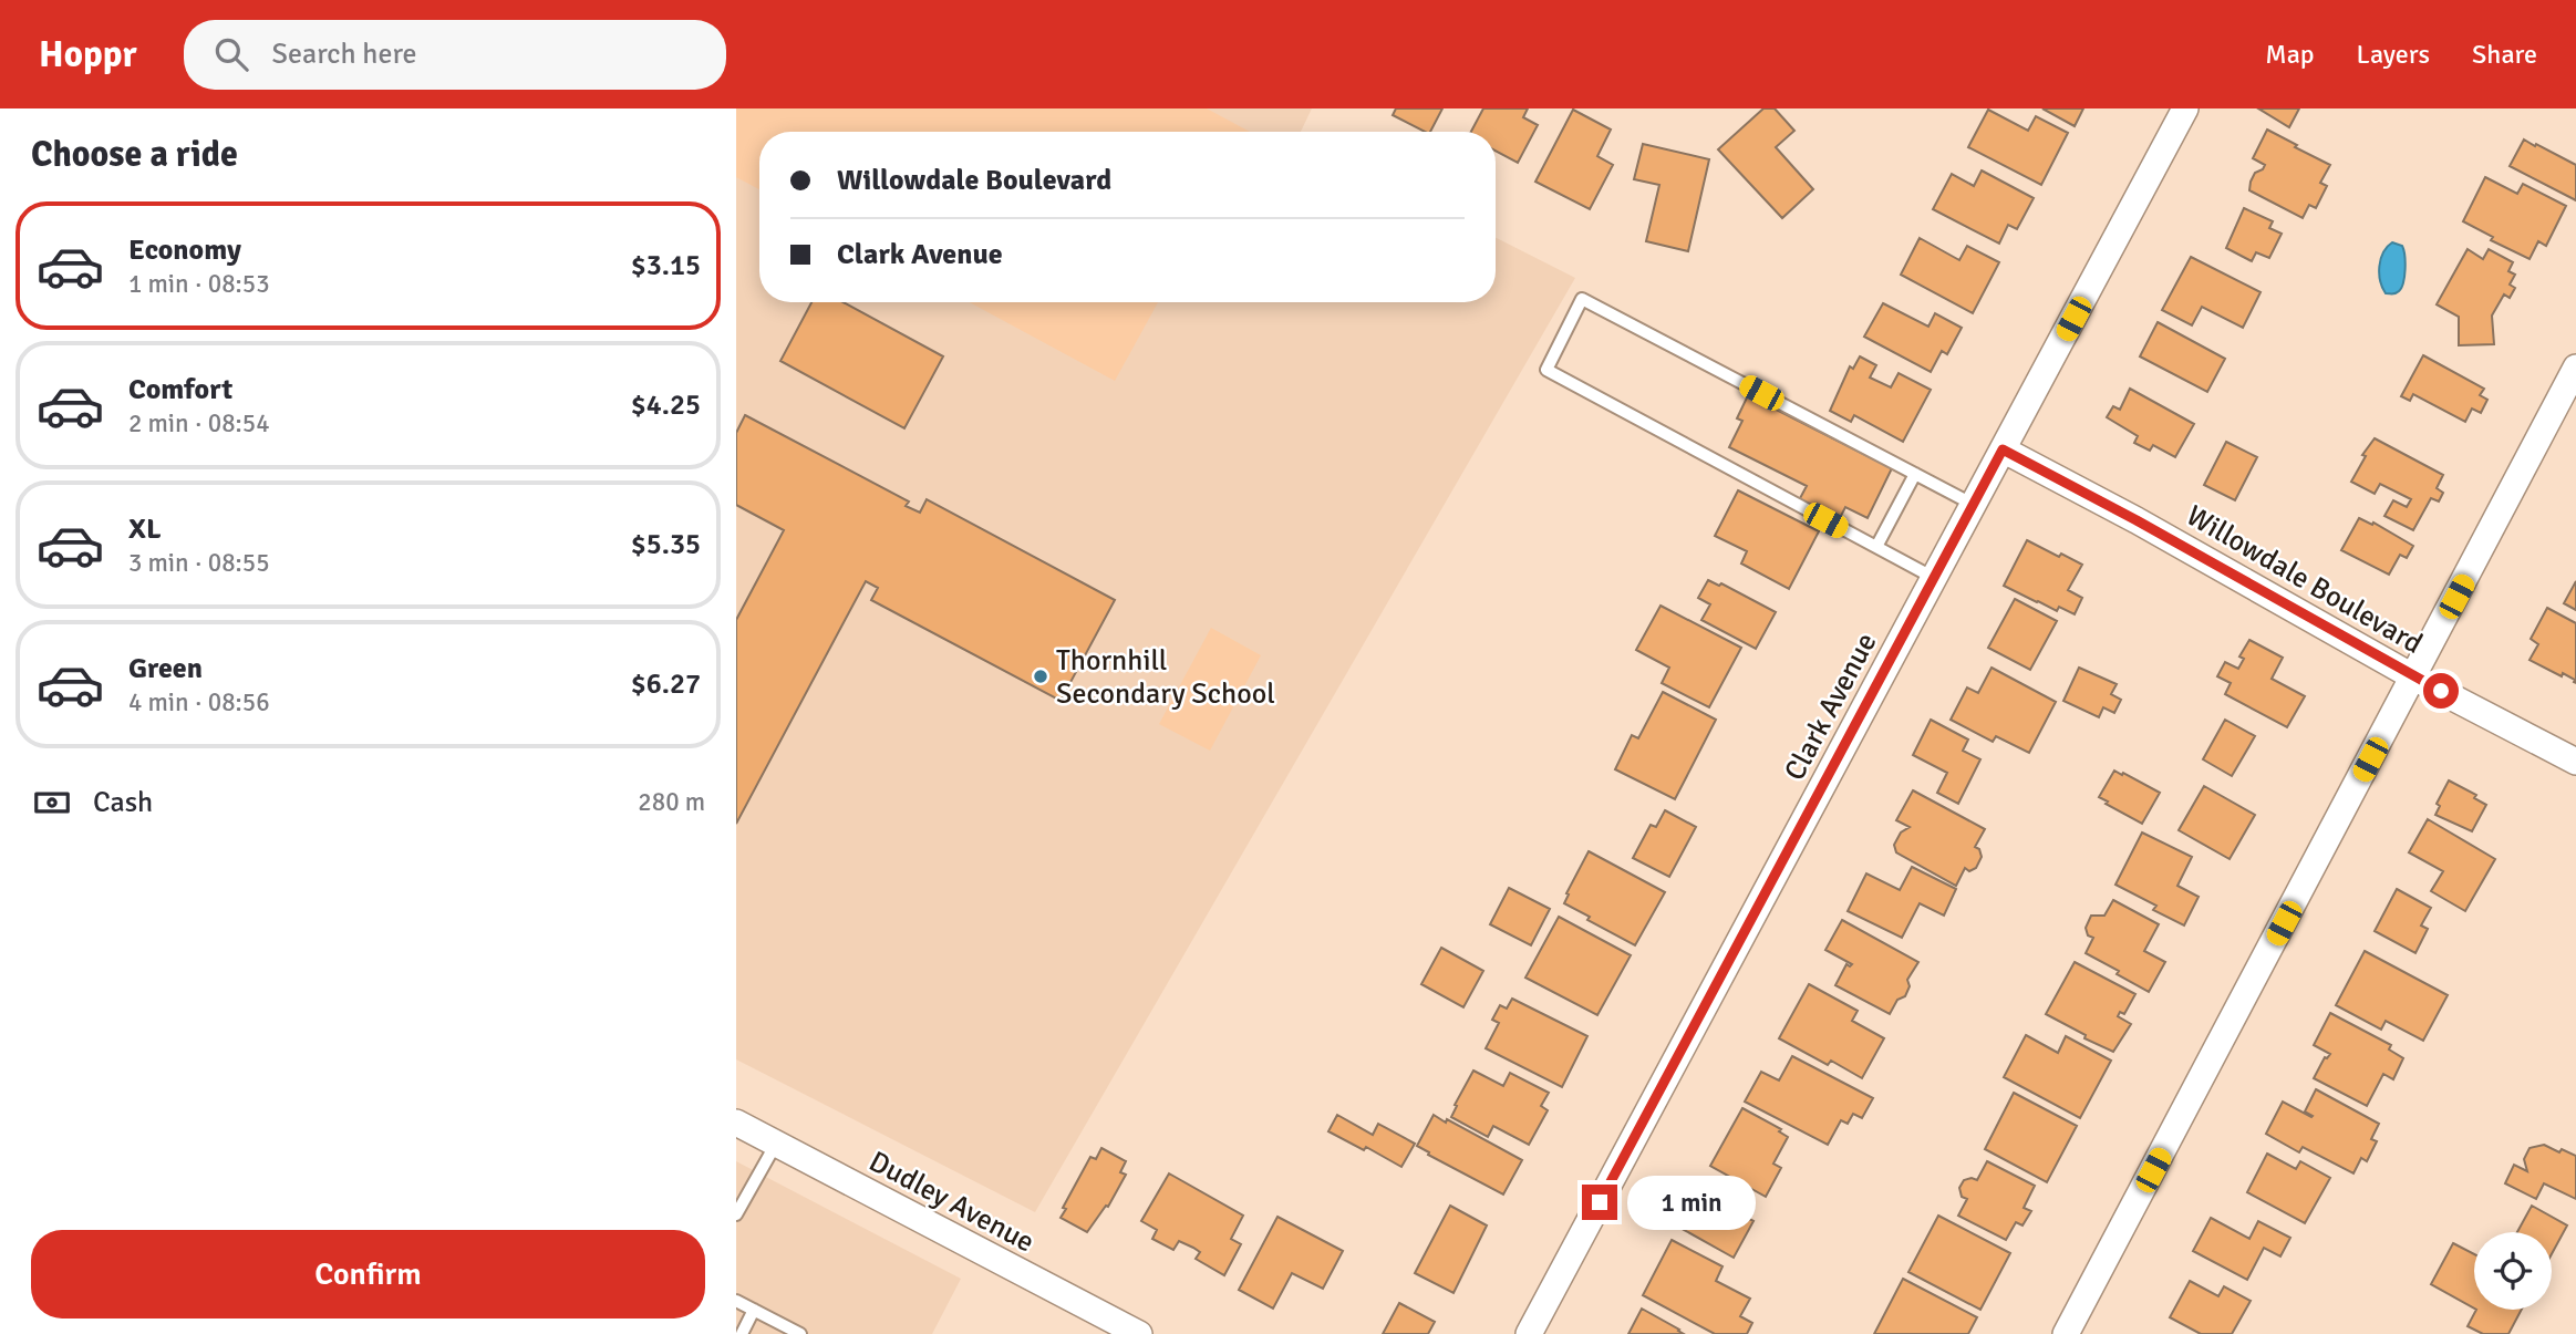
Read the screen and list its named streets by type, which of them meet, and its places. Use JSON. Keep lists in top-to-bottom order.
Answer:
{
  "streets": {
    "street": ["Willowdale Boulevard", "Clark Avenue", "Dudley Avenue"]
  },
  "crossings": [
    ["Willowdale Boulevard", "Clark Avenue"]
  ],
  "places": ["Thornhill Secondary School"],
  "page": {
    "header": "Hoppr",
    "search": "Search here",
    "nav": ["Map", "Layers", "Share"],
    "heading": "Choose a ride",
    "banner": ["Willowdale Boulevard", "Clark Avenue"],
    "list": [
      {
        "name": "Economy",
        "note": "1 min · 08:53",
        "value": "$3.15"
      },
      {
        "name": "Comfort",
        "note": "2 min · 08:54",
        "value": "$4.25"
      },
      {
        "name": "XL",
        "note": "3 min · 08:55",
        "value": "$5.35"
      },
      {
        "name": "Green",
        "note": "4 min · 08:56",
        "value": "$6.27"
      }
    ],
    "pay": ["Cash", "280 m"],
    "bubble": "1 min",
    "buttons": "Confirm"
  }
}
